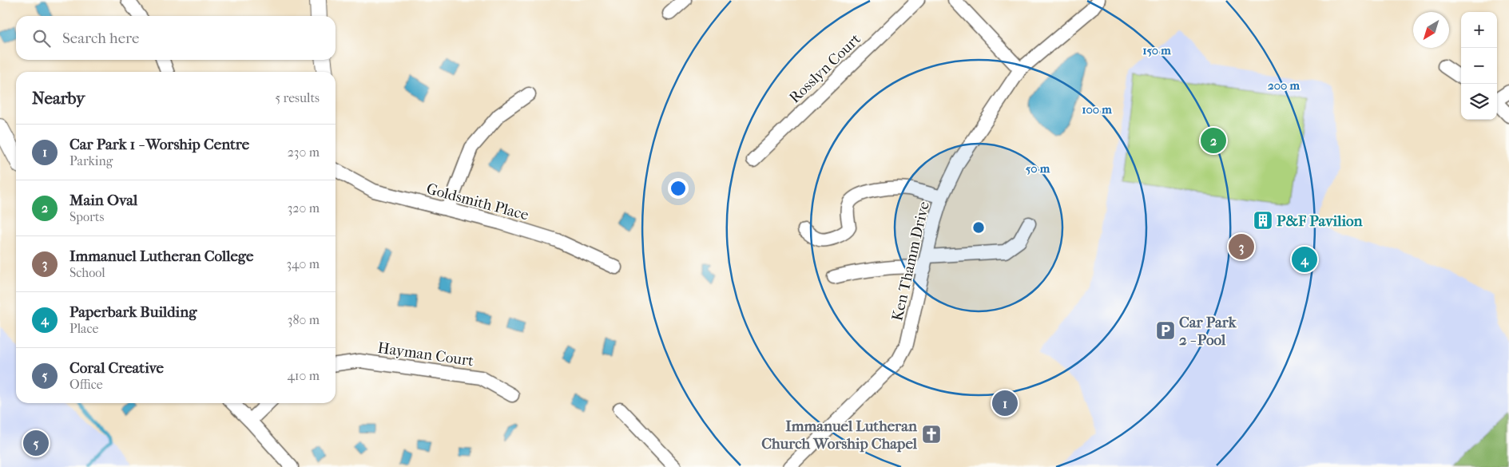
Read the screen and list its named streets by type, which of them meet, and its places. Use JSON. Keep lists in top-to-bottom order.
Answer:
{
  "streets": {
    "street": [
      "Rosslyn Court",
      "Goldsmith Place",
      "Ken Thamm Drive",
      "Hayman Court"
    ]
  },
  "places": {
    "building": ["P&F Pavilion"],
    "parking": ["Car Park 2 - Pool"],
    "church": ["Immanuel Lutheran Church Worship Chapel"]
  },
  "north": "bottom left",
  "page": {
    "map_buttons": ["+", "−"],
    "search": "Search here",
    "heading": ["Nearby", "5 results"],
    "list": [
      {
        "mark": "1",
        "name": "Car Park 1 - Worship Centre",
        "note": "Parking",
        "value": "230 m"
      },
      {
        "mark": "2",
        "name": "Main Oval",
        "note": "Sports",
        "value": "320 m"
      },
      {
        "mark": "3",
        "name": "Immanuel Lutheran College",
        "note": "School",
        "value": "340 m"
      },
      {
        "mark": "4",
        "name": "Paperbark Building",
        "note": "Place",
        "value": "380 m"
      },
      {
        "mark": "5",
        "name": "Coral Creative",
        "note": "Office",
        "value": "410 m"
      }
    ],
    "pins": [
      "2",
      "3",
      "4",
      "1",
      "5"
    ]
  },
  "rings": [
    "150 m",
    "200 m",
    "100 m",
    "50 m"
  ]
}
